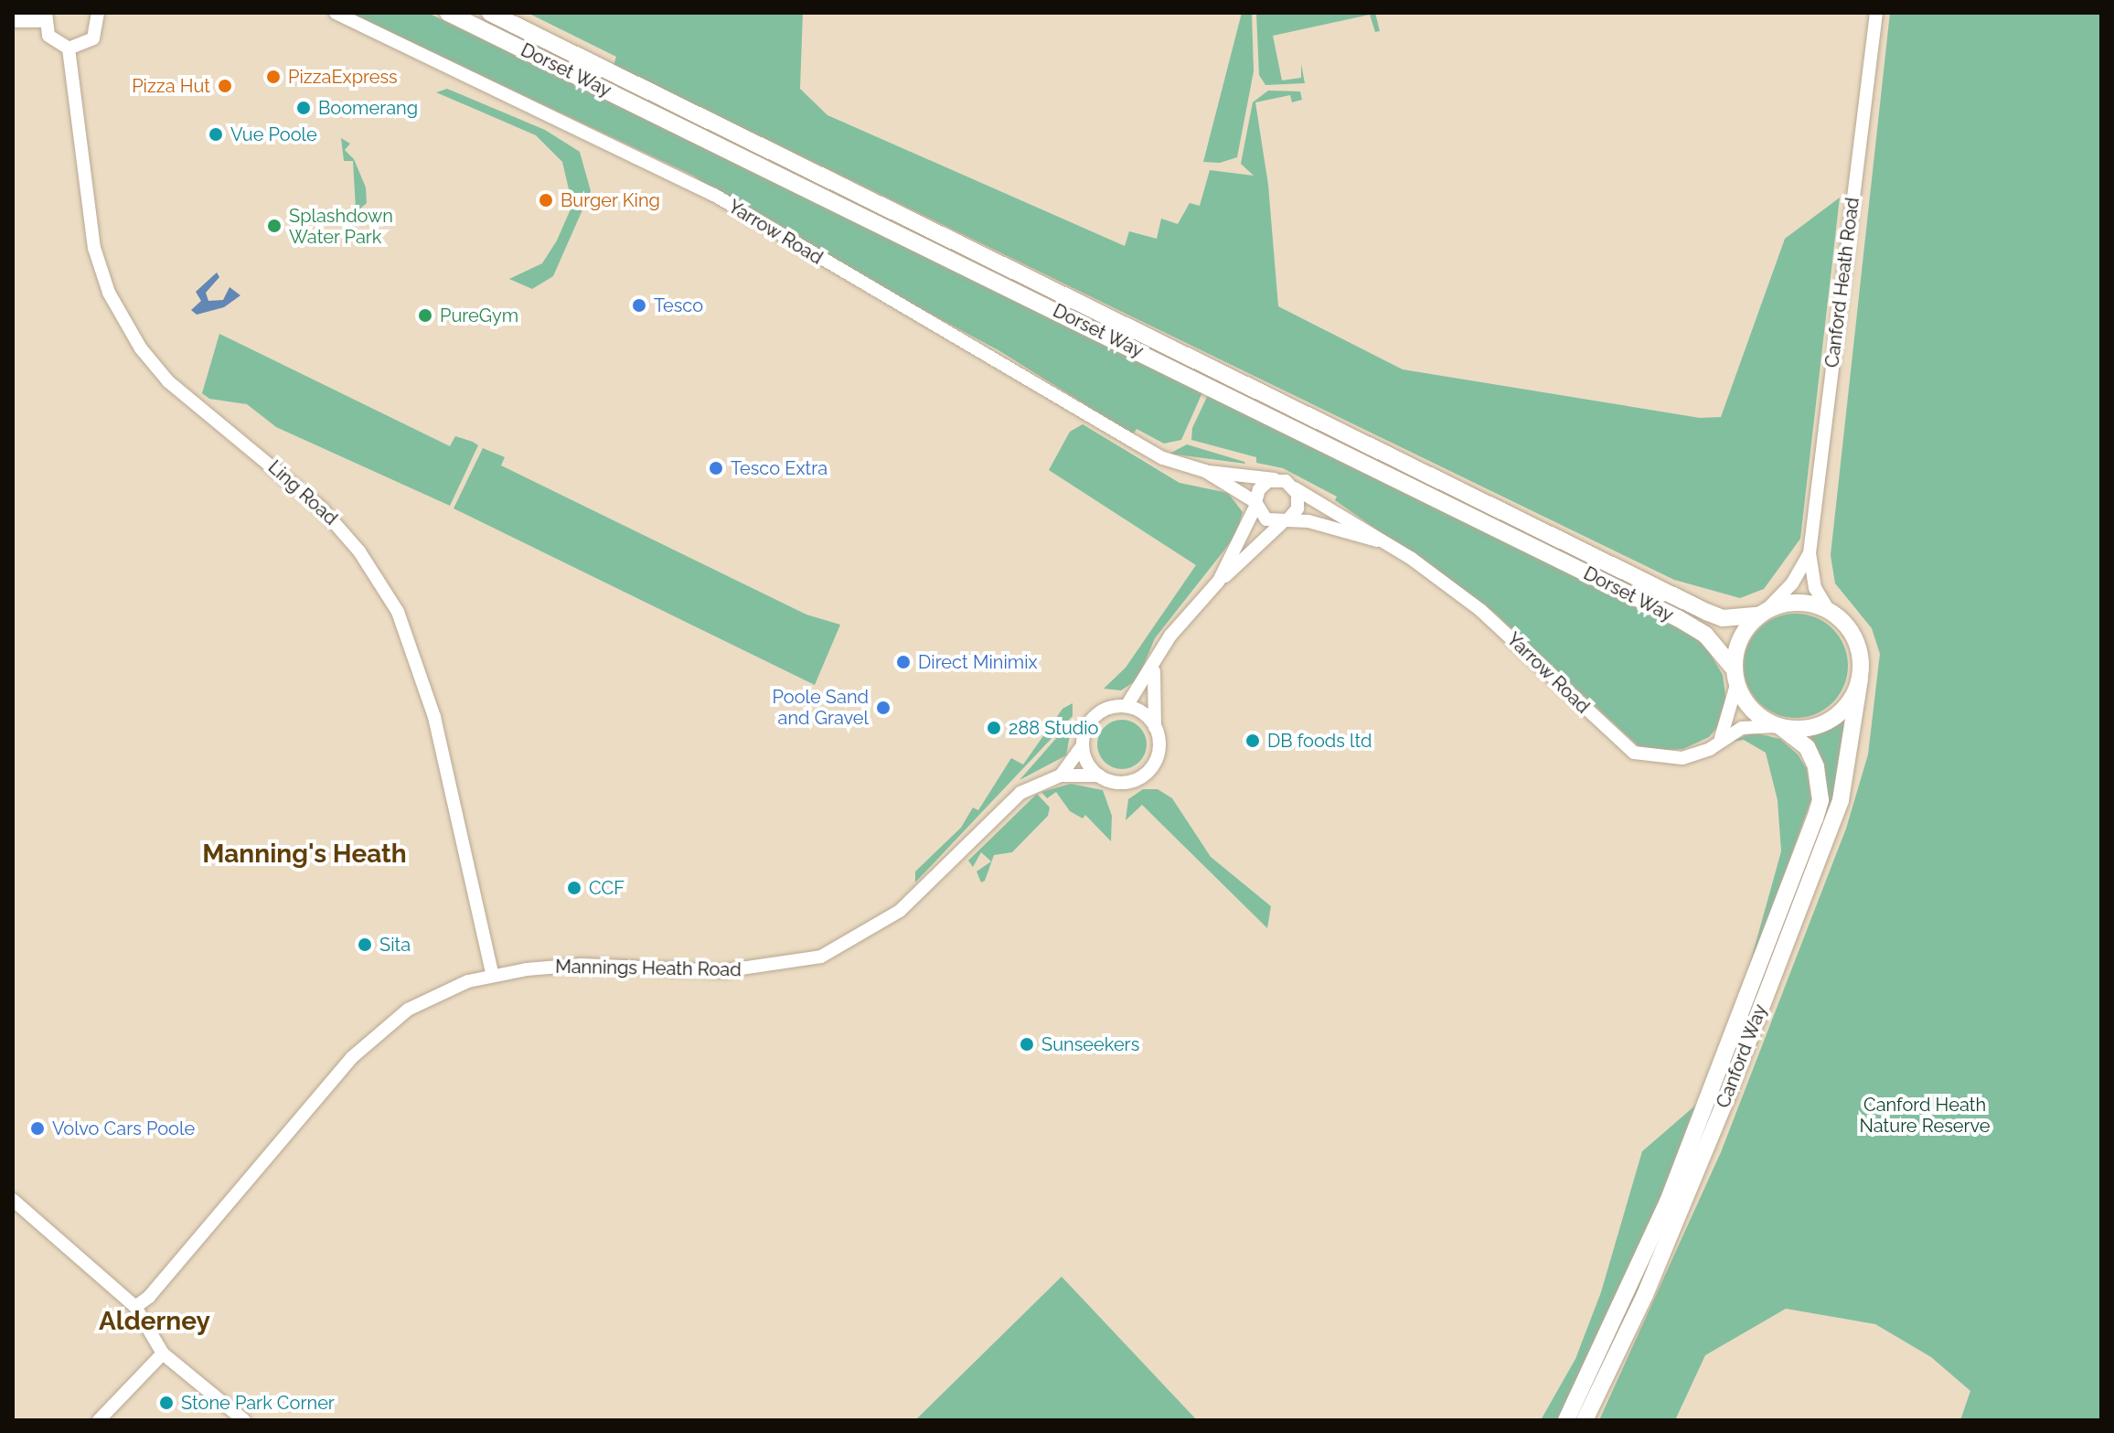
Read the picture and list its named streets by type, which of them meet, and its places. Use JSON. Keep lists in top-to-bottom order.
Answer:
{
  "streets": {
    "highway": ["Dorset Way", "Canford Way"],
    "street": [
      "Yarrow Road",
      "Canford Heath Road",
      "Ling Road",
      "Mannings Heath Road"
    ]
  },
  "crossings": [
    ["Dorset Way", "Yarrow Road"],
    ["Dorset Way", "Canford Heath Road"],
    ["Dorset Way", "Canford Way"],
    ["Yarrow Road", "Canford Heath Road"],
    ["Yarrow Road", "Canford Way"],
    ["Canford Heath Road", "Canford Way"],
    ["Ling Road", "Mannings Heath Road"]
  ],
  "districts": ["Manning's Heath", "Alderney"],
  "parks": ["Canford Heath Nature Reserve"],
  "places": [
    "PizzaExpress",
    "Pizza Hut",
    "Boomerang",
    "Vue Poole",
    "Burger King",
    "Splashdown Water Park",
    "Tesco",
    "PureGym",
    "Tesco Extra",
    "Direct Minimix",
    "Poole Sand and Gravel",
    "288 Studio",
    "DB foods ltd",
    "CCF",
    "Sita",
    "Sunseekers",
    "Volvo Cars Poole",
    "Stone Park Corner"
  ]
}
